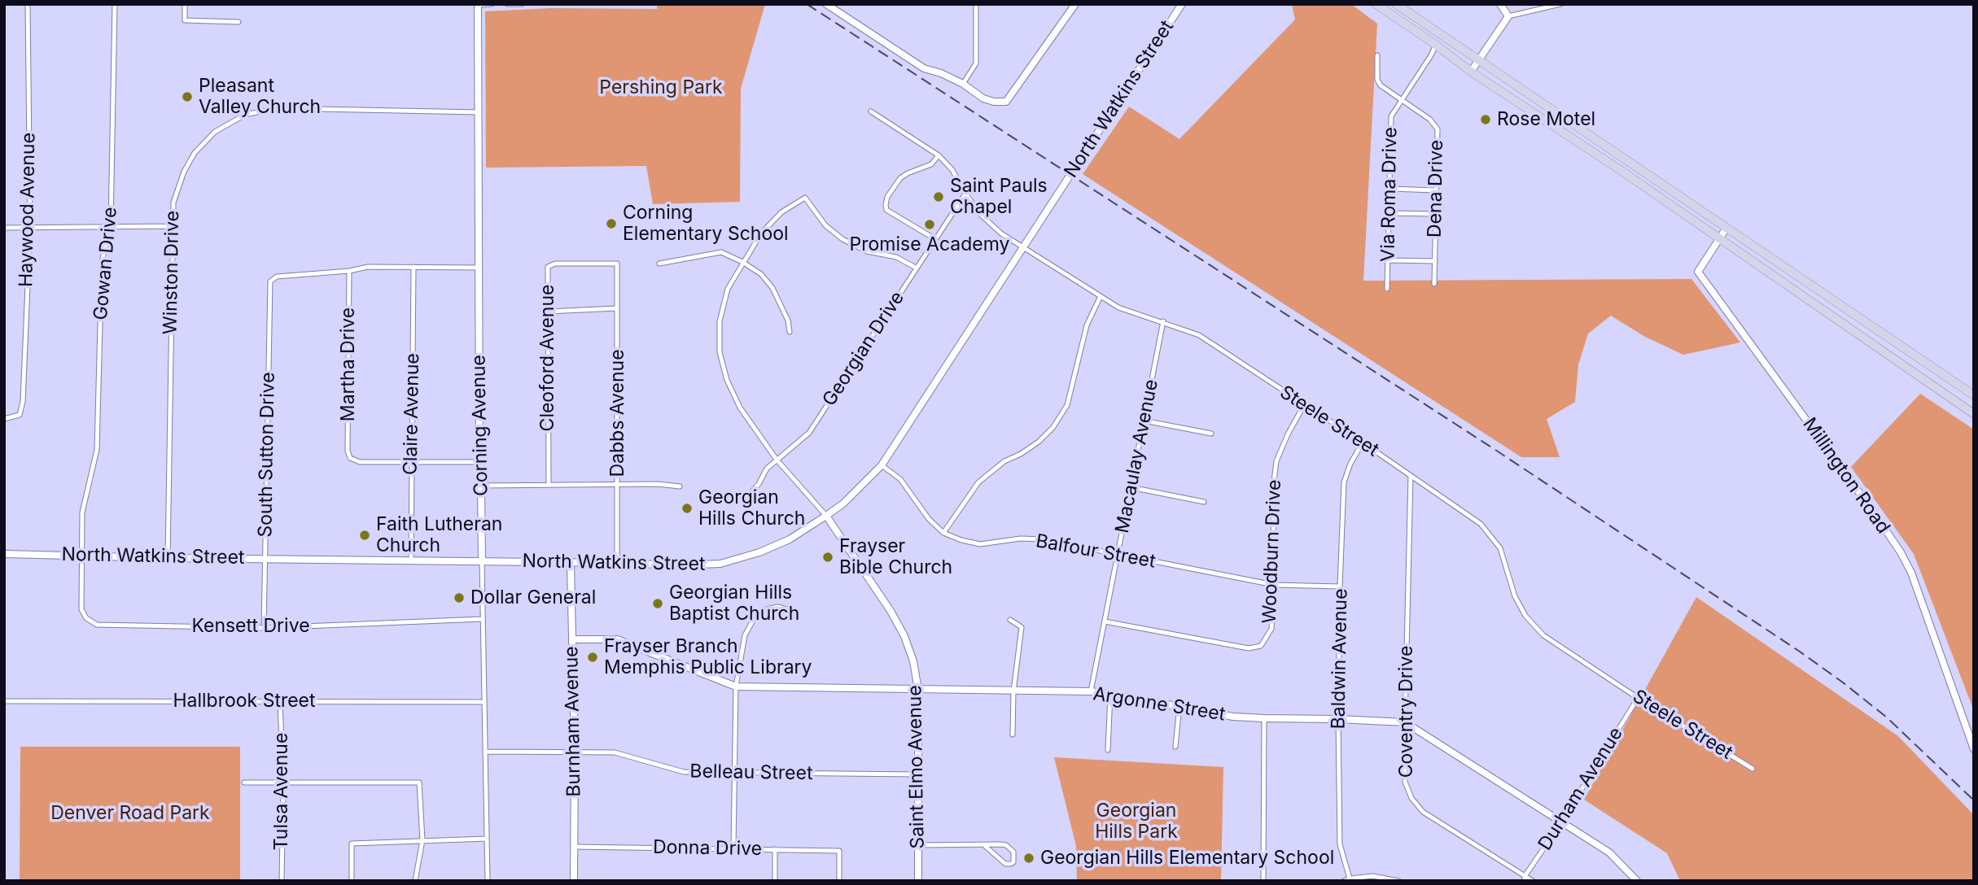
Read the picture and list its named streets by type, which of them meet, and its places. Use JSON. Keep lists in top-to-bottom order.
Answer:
{
  "streets": {
    "street": [
      "North Watkins Street",
      "Dena Drive",
      "Via Roma Drive",
      "Haywood Avenue",
      "Gowan Drive",
      "Winston Drive",
      "Georgian Drive",
      "Cleoford Avenue",
      "Martha Drive",
      "Dabbs Avenue",
      "Claire Avenue",
      "Steele Street",
      "Corning Avenue",
      "South Sutton Drive",
      "Macaulay Avenue",
      "Millington Road",
      "Balfour Street",
      "Woodburn Drive",
      "Kensett Drive",
      "Baldwin Avenue",
      "Hallbrook Street",
      "Argonne Street",
      "Coventry Drive",
      "Burnham Avenue",
      "Saint Elmo Avenue",
      "Belleau Street",
      "Durham Avenue",
      "Tulsa Avenue",
      "Donna Drive"
    ]
  },
  "crossings": [
    ["North Watkins Street", "Gowan Drive"],
    ["North Watkins Street", "Winston Drive"],
    ["North Watkins Street", "Dabbs Avenue"],
    ["North Watkins Street", "Claire Avenue"],
    ["North Watkins Street", "Steele Street"],
    ["North Watkins Street", "Corning Avenue"],
    ["North Watkins Street", "South Sutton Drive"],
    ["North Watkins Street", "Balfour Street"],
    ["North Watkins Street", "Kensett Drive"],
    ["North Watkins Street", "Burnham Avenue"],
    ["North Watkins Street", "Saint Elmo Avenue"],
    ["Dena Drive", "Via Roma Drive"],
    ["Gowan Drive", "Kensett Drive"],
    ["Winston Drive", "Corning Avenue"],
    ["Georgian Drive", "Steele Street"],
    ["Georgian Drive", "Saint Elmo Avenue"],
    ["Cleoford Avenue", "Dabbs Avenue"],
    ["Martha Drive", "Claire Avenue"],
    ["Martha Drive", "South Sutton Drive"],
    ["Steele Street", "Macaulay Avenue"],
    ["Steele Street", "Woodburn Drive"],
    ["Steele Street", "Baldwin Avenue"],
    ["Steele Street", "Coventry Drive"],
    ["Steele Street", "Durham Avenue"],
    ["Corning Avenue", "Kensett Drive"],
    ["Corning Avenue", "Hallbrook Street"],
    ["Corning Avenue", "Belleau Street"],
    ["South Sutton Drive", "Kensett Drive"],
    ["Macaulay Avenue", "Balfour Street"],
    ["Macaulay Avenue", "Woodburn Drive"],
    ["Macaulay Avenue", "Argonne Street"],
    ["Balfour Street", "Woodburn Drive"],
    ["Balfour Street", "Baldwin Avenue"],
    ["Baldwin Avenue", "Argonne Street"],
    ["Hallbrook Street", "Tulsa Avenue"],
    ["Argonne Street", "Coventry Drive"],
    ["Argonne Street", "Burnham Avenue"],
    ["Argonne Street", "Saint Elmo Avenue"],
    ["Argonne Street", "Durham Avenue"],
    ["Coventry Drive", "Durham Avenue"],
    ["Burnham Avenue", "Belleau Street"],
    ["Burnham Avenue", "Donna Drive"],
    ["Saint Elmo Avenue", "Belleau Street"]
  ],
  "parks": ["Pershing Park", "Georgian Hills Park", "Denver Road Park"],
  "places": [
    "Pleasant Valley Church",
    "Rose Motel",
    "Saint Pauls Chapel",
    "Corning Elementary School",
    "Promise Academy",
    "Georgian Hills Church",
    "Faith Lutheran Church",
    "Frayser Bible Church",
    "Dollar General",
    "Georgian Hills Baptist Church",
    "Frayser Branch Memphis Public Library",
    "Georgian Hills Elementary School"
  ]
}
